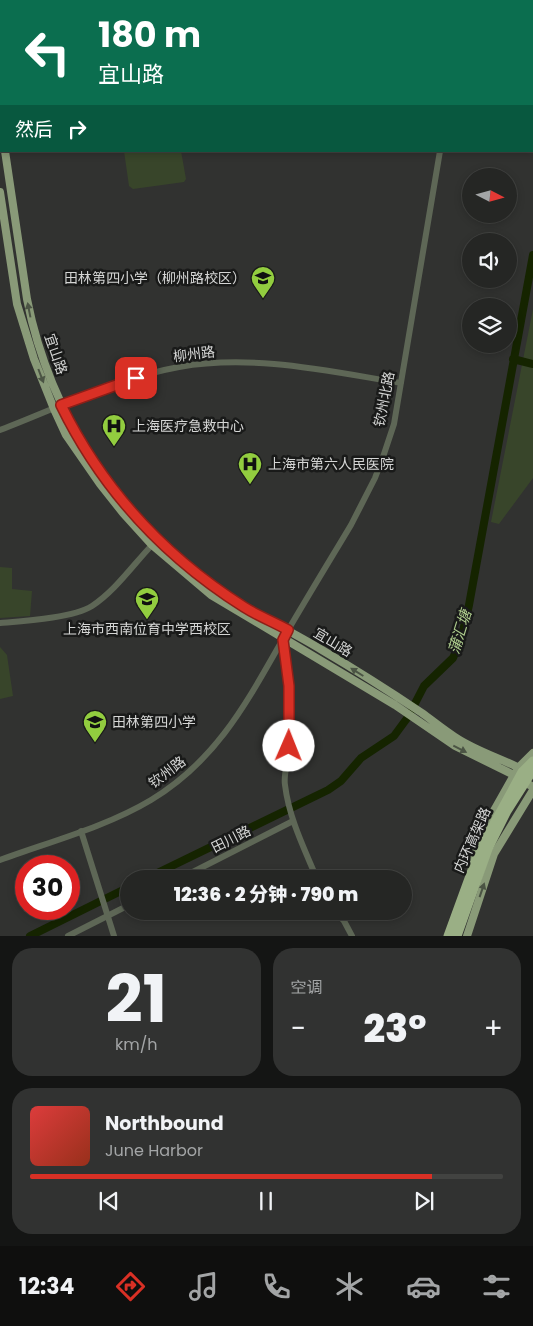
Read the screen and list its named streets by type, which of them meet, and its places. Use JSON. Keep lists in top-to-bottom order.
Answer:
{
  "streets": {
    "highway": ["内环高架路"],
    "main road": ["宜山路"],
    "street": [
      "柳州路",
      "钦州北路",
      "钦州路",
      "田川路"
    ]
  },
  "crossings": [
    ["宜山路", "柳州路"],
    ["宜山路", "钦州北路"],
    ["宜山路", "钦州路"],
    ["柳州路", "钦州北路"],
    ["钦州北路", "钦州路"]
  ],
  "water": ["蒲汇塘"],
  "places": {
    "school or university": ["田林第四小学（柳州路校区）", "上海市西南位育中学西校区", "田林第四小学"],
    "hospital": ["上海医疗急救中心", "上海市第六人民医院"]
  },
  "north": "right",
  "page": {
    "turn": ["180 m", "宜山路"],
    "then": "然后",
    "limit": "30",
    "trip": "12:36 · 2 分钟 · 790 m",
    "tile": [
      ["21", "km/h"],
      "空调"
    ],
    "heat": ["−", "23°", "+"],
    "song": ["Northbound", "June Harbor"],
    "tabs": "12:34"
  }
}
